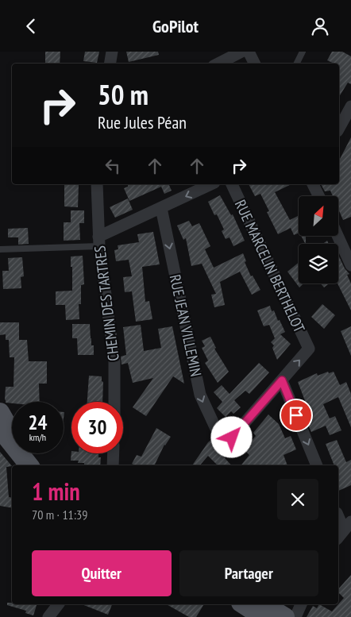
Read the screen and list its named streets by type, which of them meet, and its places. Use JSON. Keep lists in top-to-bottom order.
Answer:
{
  "streets": {
    "street": ["RUE MARCELIN BERTHELOT", "CHEMIN DES TARTRES", "RUE JEAN VILLEMIN"]
  },
  "crossings": [
    ["RUE MARCELIN BERTHELOT", "RUE JEAN VILLEMIN"]
  ],
  "one_way": ["RUE MARCELIN BERTHELOT"],
  "north": "top right",
  "page": {
    "header": "GoPilot",
    "turn": ["50 m", "Rue Jules Péan"],
    "speed": "24 km/h",
    "limit": "30",
    "heading": ["1 min", "70 m · 11:39"],
    "buttons": ["Quitter", "Partager"]
  }
}
